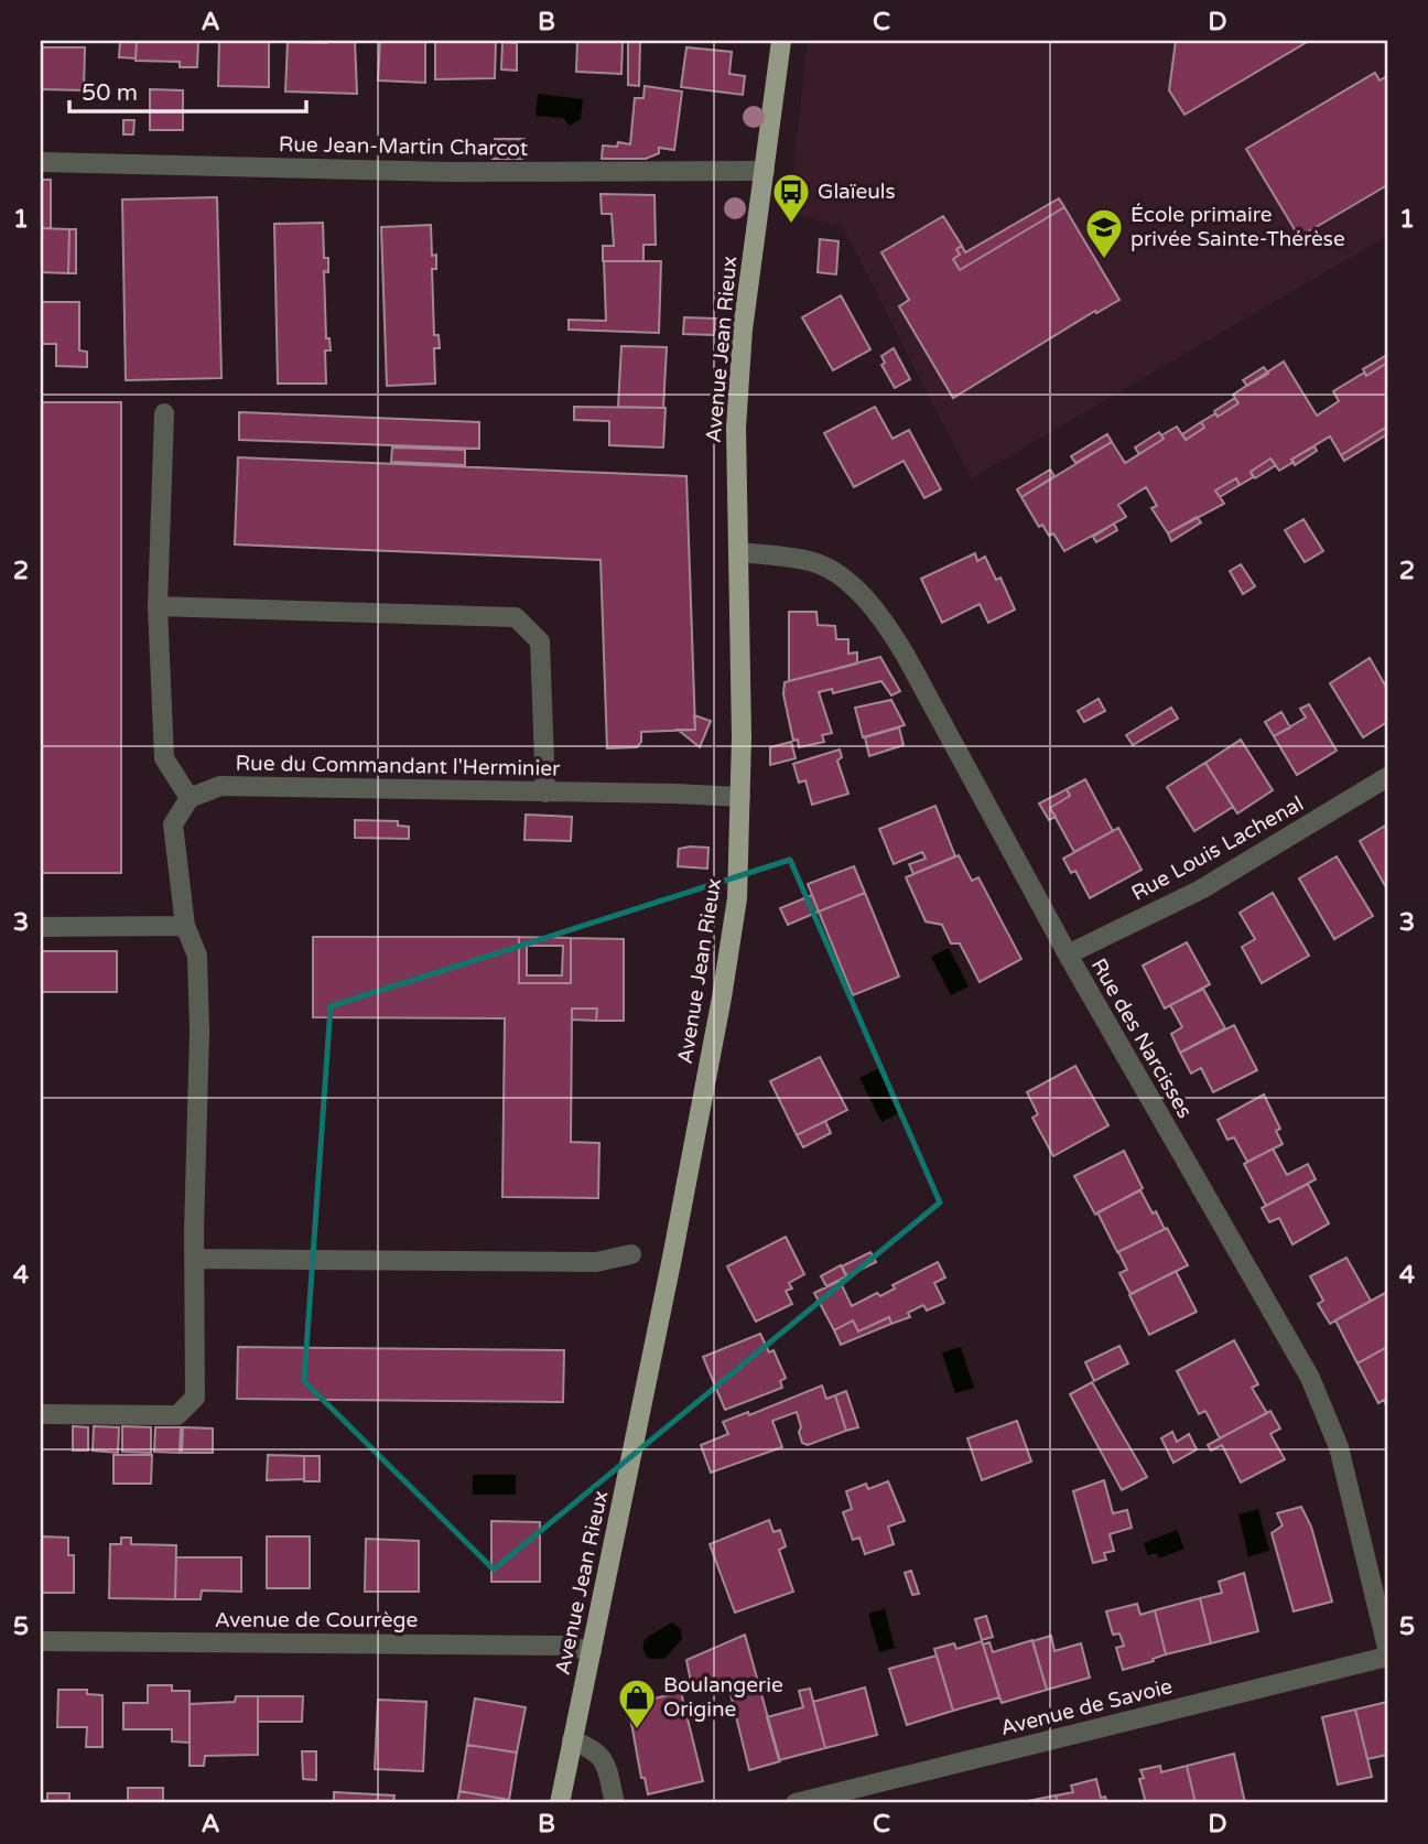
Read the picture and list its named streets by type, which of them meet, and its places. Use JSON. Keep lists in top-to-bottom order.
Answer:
{
  "streets": {
    "main road": ["Avenue Jean Rieux"],
    "street": [
      "Rue Jean-Martin Charcot",
      "Rue du Commandant l'Herminier",
      "Rue Louis Lachenal",
      "Rue des Narcisses",
      "Avenue de Courrège",
      "Avenue de Savoie"
    ]
  },
  "crossings": [
    ["Rue Jean-Martin Charcot", "Avenue Jean Rieux"],
    ["Avenue Jean Rieux", "Rue du Commandant l'Herminier"],
    ["Avenue Jean Rieux", "Rue des Narcisses"],
    ["Avenue Jean Rieux", "Avenue de Courrège"],
    ["Rue Louis Lachenal", "Rue des Narcisses"]
  ],
  "places": {
    "bus stop": ["Glaïeuls"],
    "school or university": ["École primaire privée Sainte-Thérèse"],
    "shop": ["Boulangerie Origine"]
  },
  "scale_bar": "50 m",
  "grid": {
    "columns": [
      "A",
      "B",
      "C",
      "D"
    ],
    "rows": [
      "1",
      "2",
      "3",
      "4",
      "5"
    ]
  }
}
